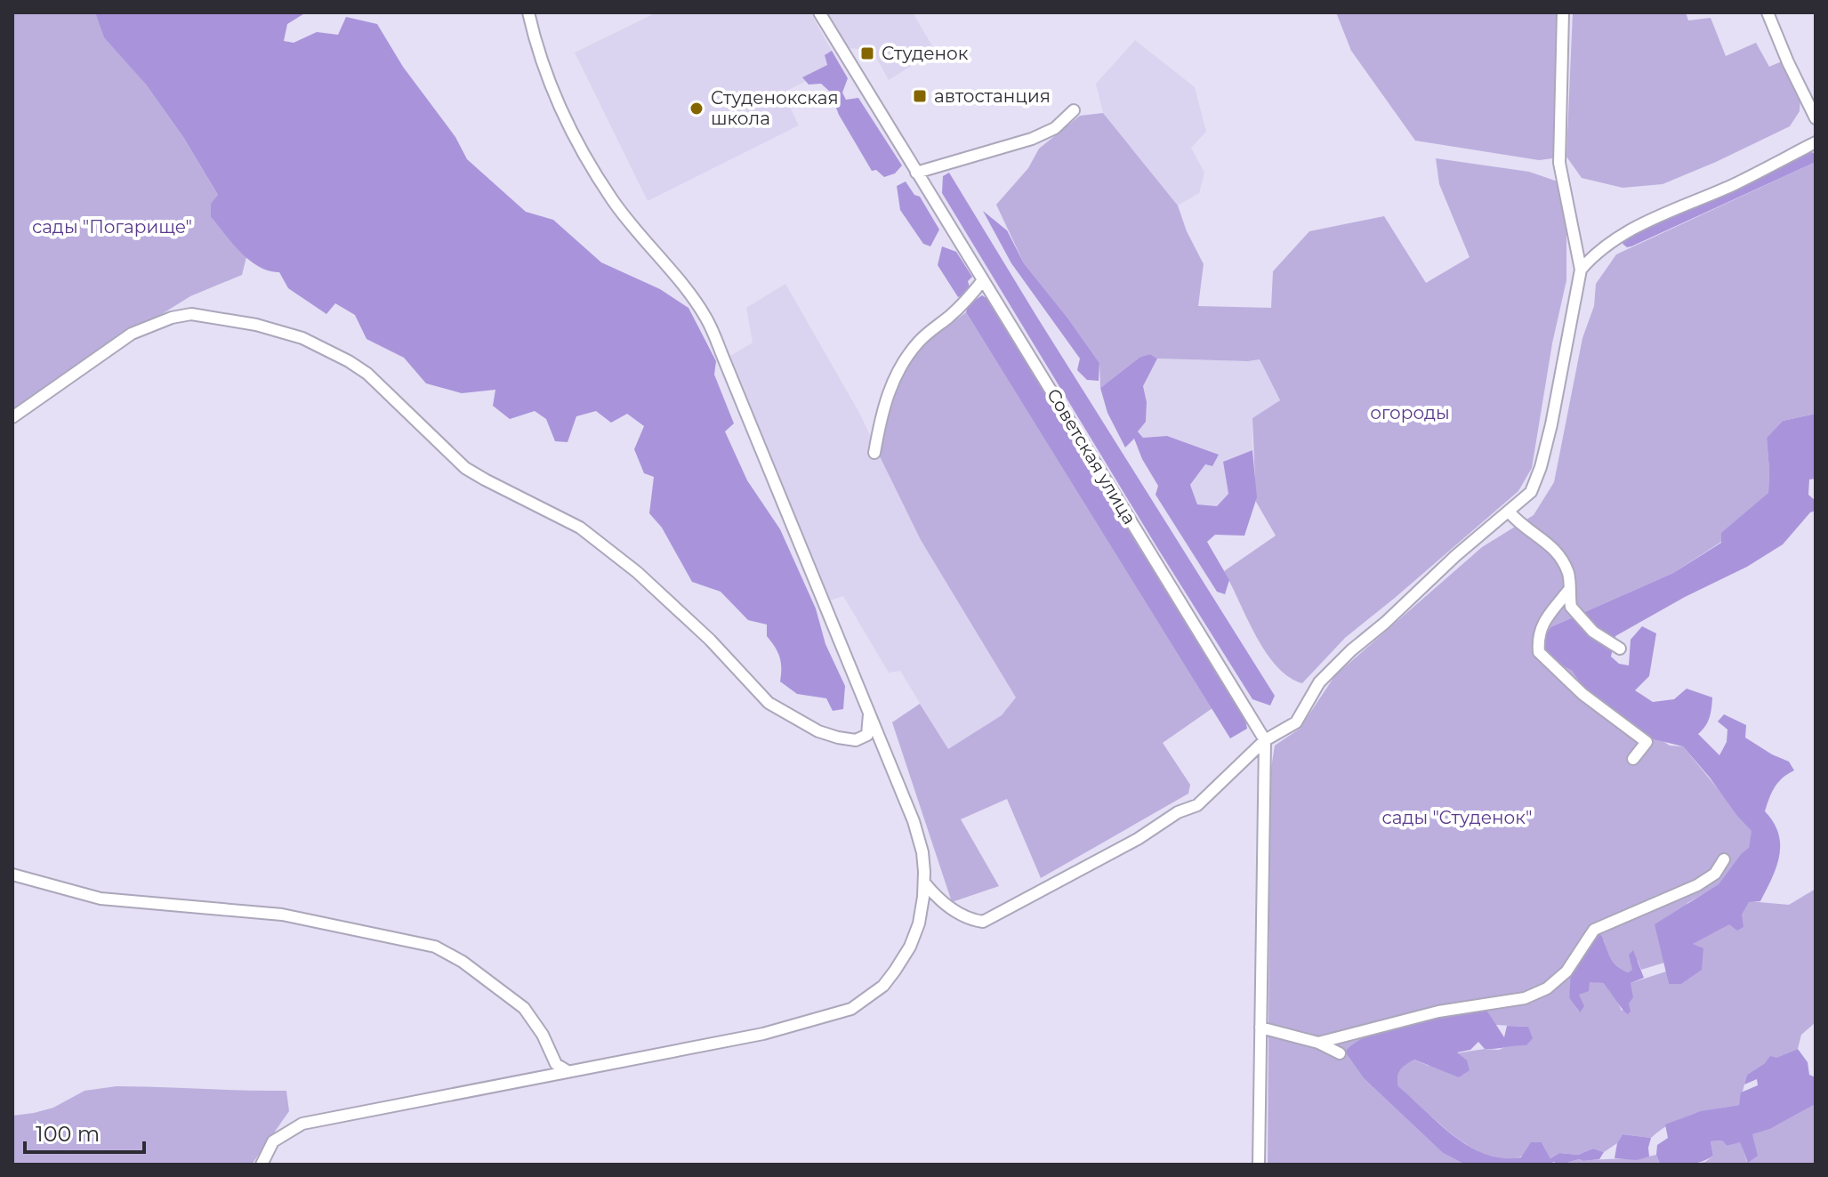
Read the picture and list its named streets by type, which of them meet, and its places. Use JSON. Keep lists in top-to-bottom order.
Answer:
{
  "streets": {
    "street": ["Советская улица"]
  },
  "parks": ["сады \"Погарище\"", "огороды", "сады \"Студенок\""],
  "places": {
    "transit": ["Студенок", "автостанция"],
    "other": ["Студенокская школа"]
  },
  "scale_bar": "100 m"
}
